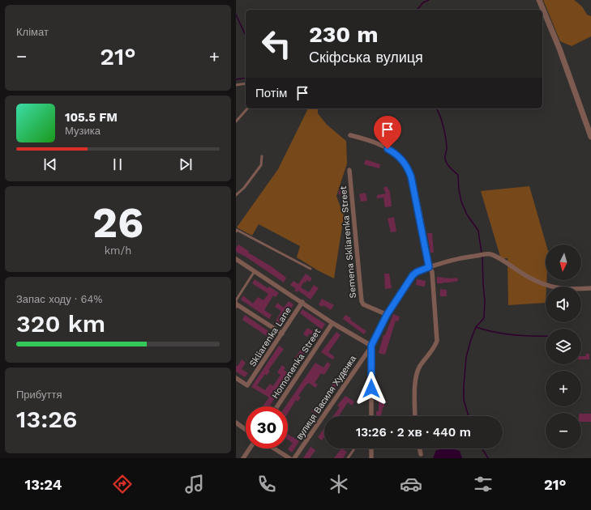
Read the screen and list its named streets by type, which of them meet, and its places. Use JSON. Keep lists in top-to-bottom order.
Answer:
{
  "streets": {
    "street": [
      "Semena Skliarenka Street",
      "Skliarenka Lane",
      "Homonenka Street",
      "вулиця Василя Худенка"
    ]
  },
  "crossings": [
    ["Semena Skliarenka Street", "вулиця Василя Худенка"]
  ],
  "north": "bottom",
  "page": {
    "tile": [
      "Клімат",
      ["26", "km/h"],
      ["Запас ходу · 64%", "320 km"],
      ["Прибуття", "13:26"]
    ],
    "turn": ["230 m", "Скіфська вулиця"],
    "heat": ["−", "21°", "+"],
    "then": "Потім",
    "song": ["105.5 FM", "Музика"],
    "map_buttons": ["+", "−"],
    "limit": "30",
    "trip": "13:26 · 2 хв · 440 m",
    "tabs": ["13:24", "21°"]
  }
}
